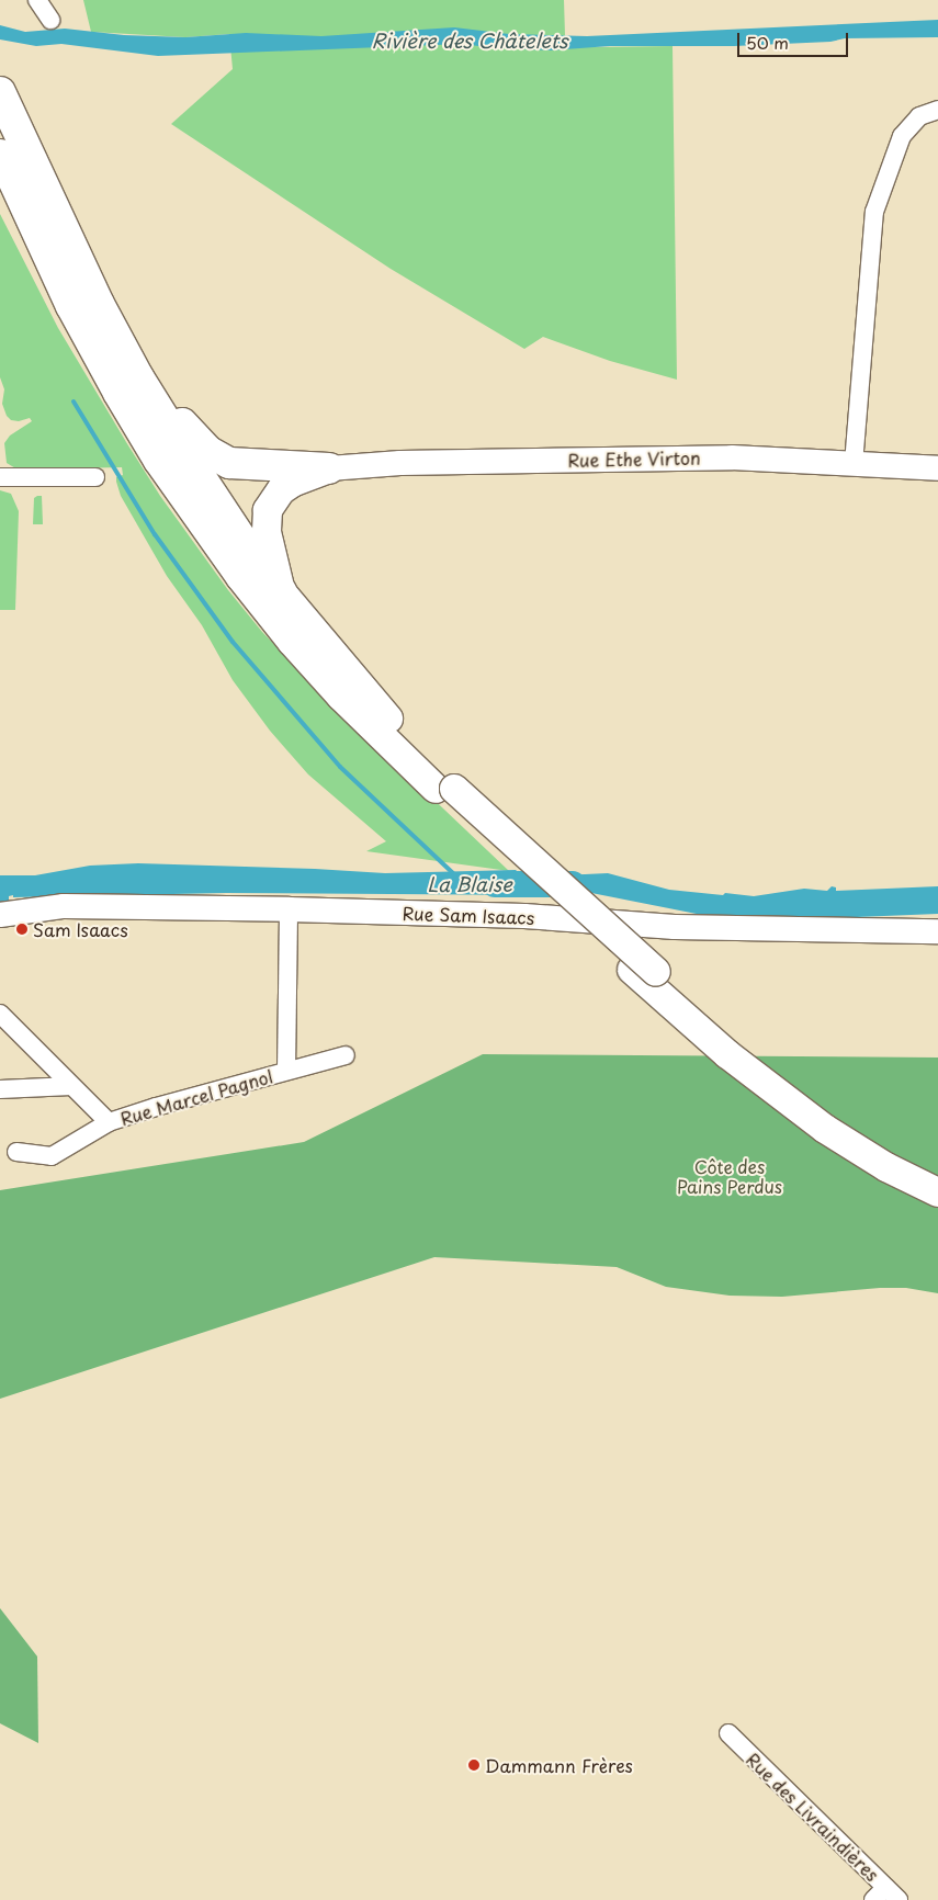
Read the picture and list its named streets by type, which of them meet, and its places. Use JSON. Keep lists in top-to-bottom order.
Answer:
{
  "streets": {
    "main road": ["Rue Ethe Virton", "Rue Sam Isaacs"],
    "street": ["Rue Marcel Pagnol", "Rue des Livraindières"]
  },
  "crossings": [
    ["Rue Sam Isaacs", "Rue Marcel Pagnol"]
  ],
  "water": ["Rivière des Châtelets", "La Blaise"],
  "parks": ["Côte des Pains Perdus"],
  "places": ["Sam Isaacs", "Dammann Frères"],
  "scale_bar": "50 m"
}
